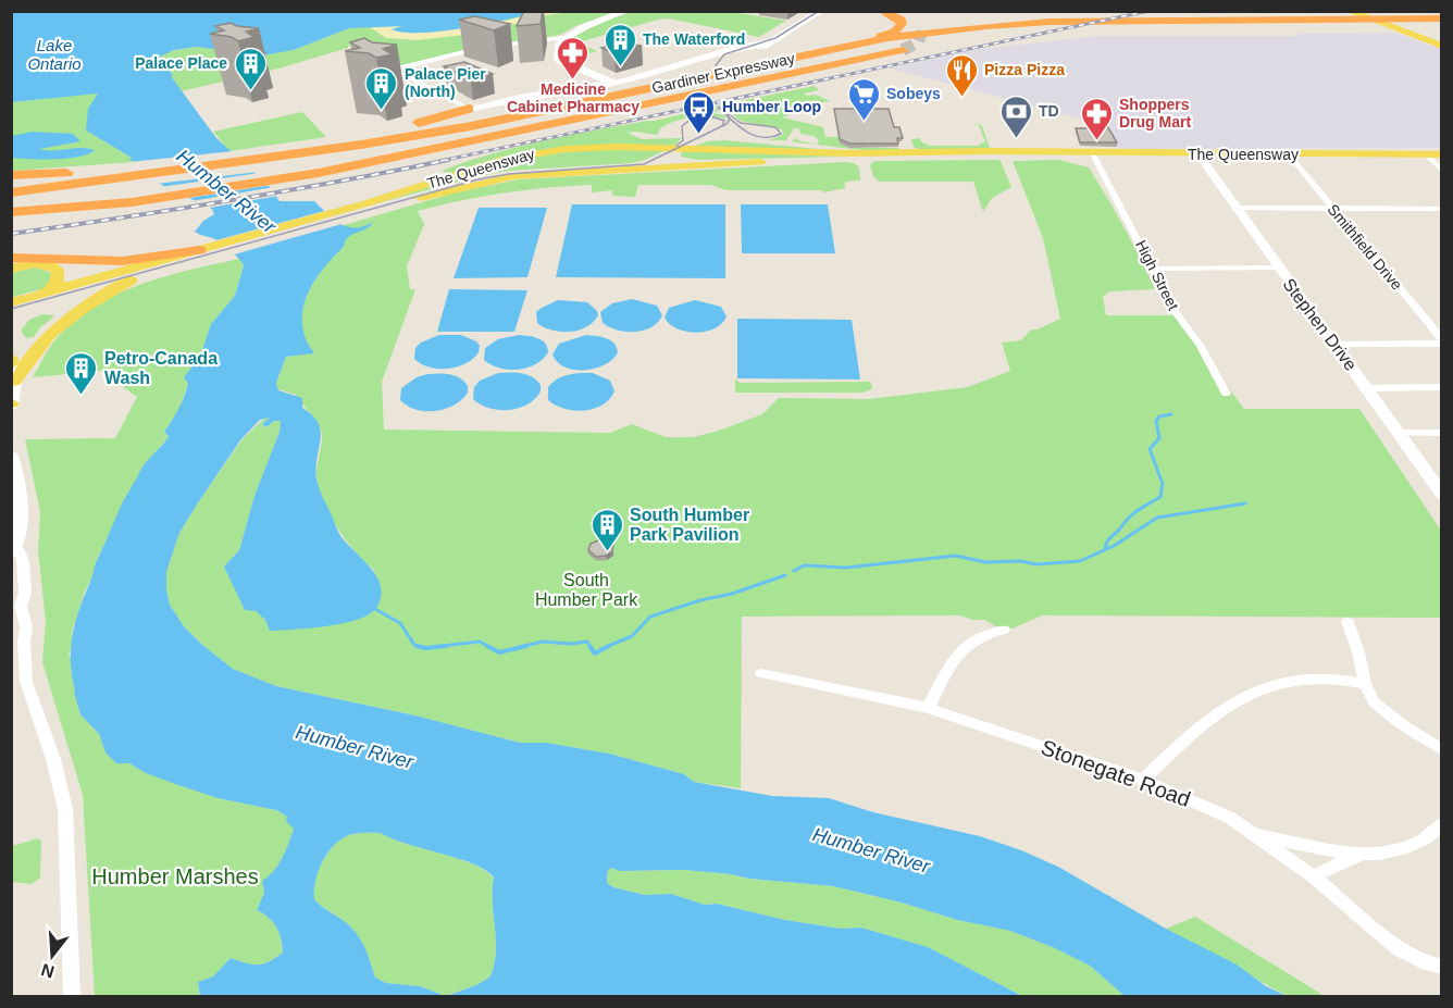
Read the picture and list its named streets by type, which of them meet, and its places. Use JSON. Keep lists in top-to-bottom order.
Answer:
{
  "streets": {
    "highway": ["Gardiner Expressway"],
    "main road": ["The Queensway"],
    "street": [
      "Smithfield Drive",
      "High Street",
      "Stephen Drive",
      "Stonegate Road"
    ]
  },
  "crossings": [
    ["The Queensway", "Smithfield Drive"],
    ["The Queensway", "High Street"],
    ["The Queensway", "Stephen Drive"]
  ],
  "water": ["Lake Ontario", "Humber River"],
  "parks": ["South Humber Park", "Humber Marshes"],
  "places": {
    "building": [
      "The Waterford",
      "Palace Place",
      "Palace Pier (North)",
      "Petro-Canada Wash",
      "South Humber Park Pavilion"
    ],
    "pharmacy": ["Medicine Cabinet Pharmacy", "Shoppers Drug Mart"],
    "restaurant": ["Pizza Pizza"],
    "supermarket": ["Sobeys"],
    "bus stop": ["Humber Loop"],
    "bank": ["TD"]
  },
  "north": "bottom"
}
